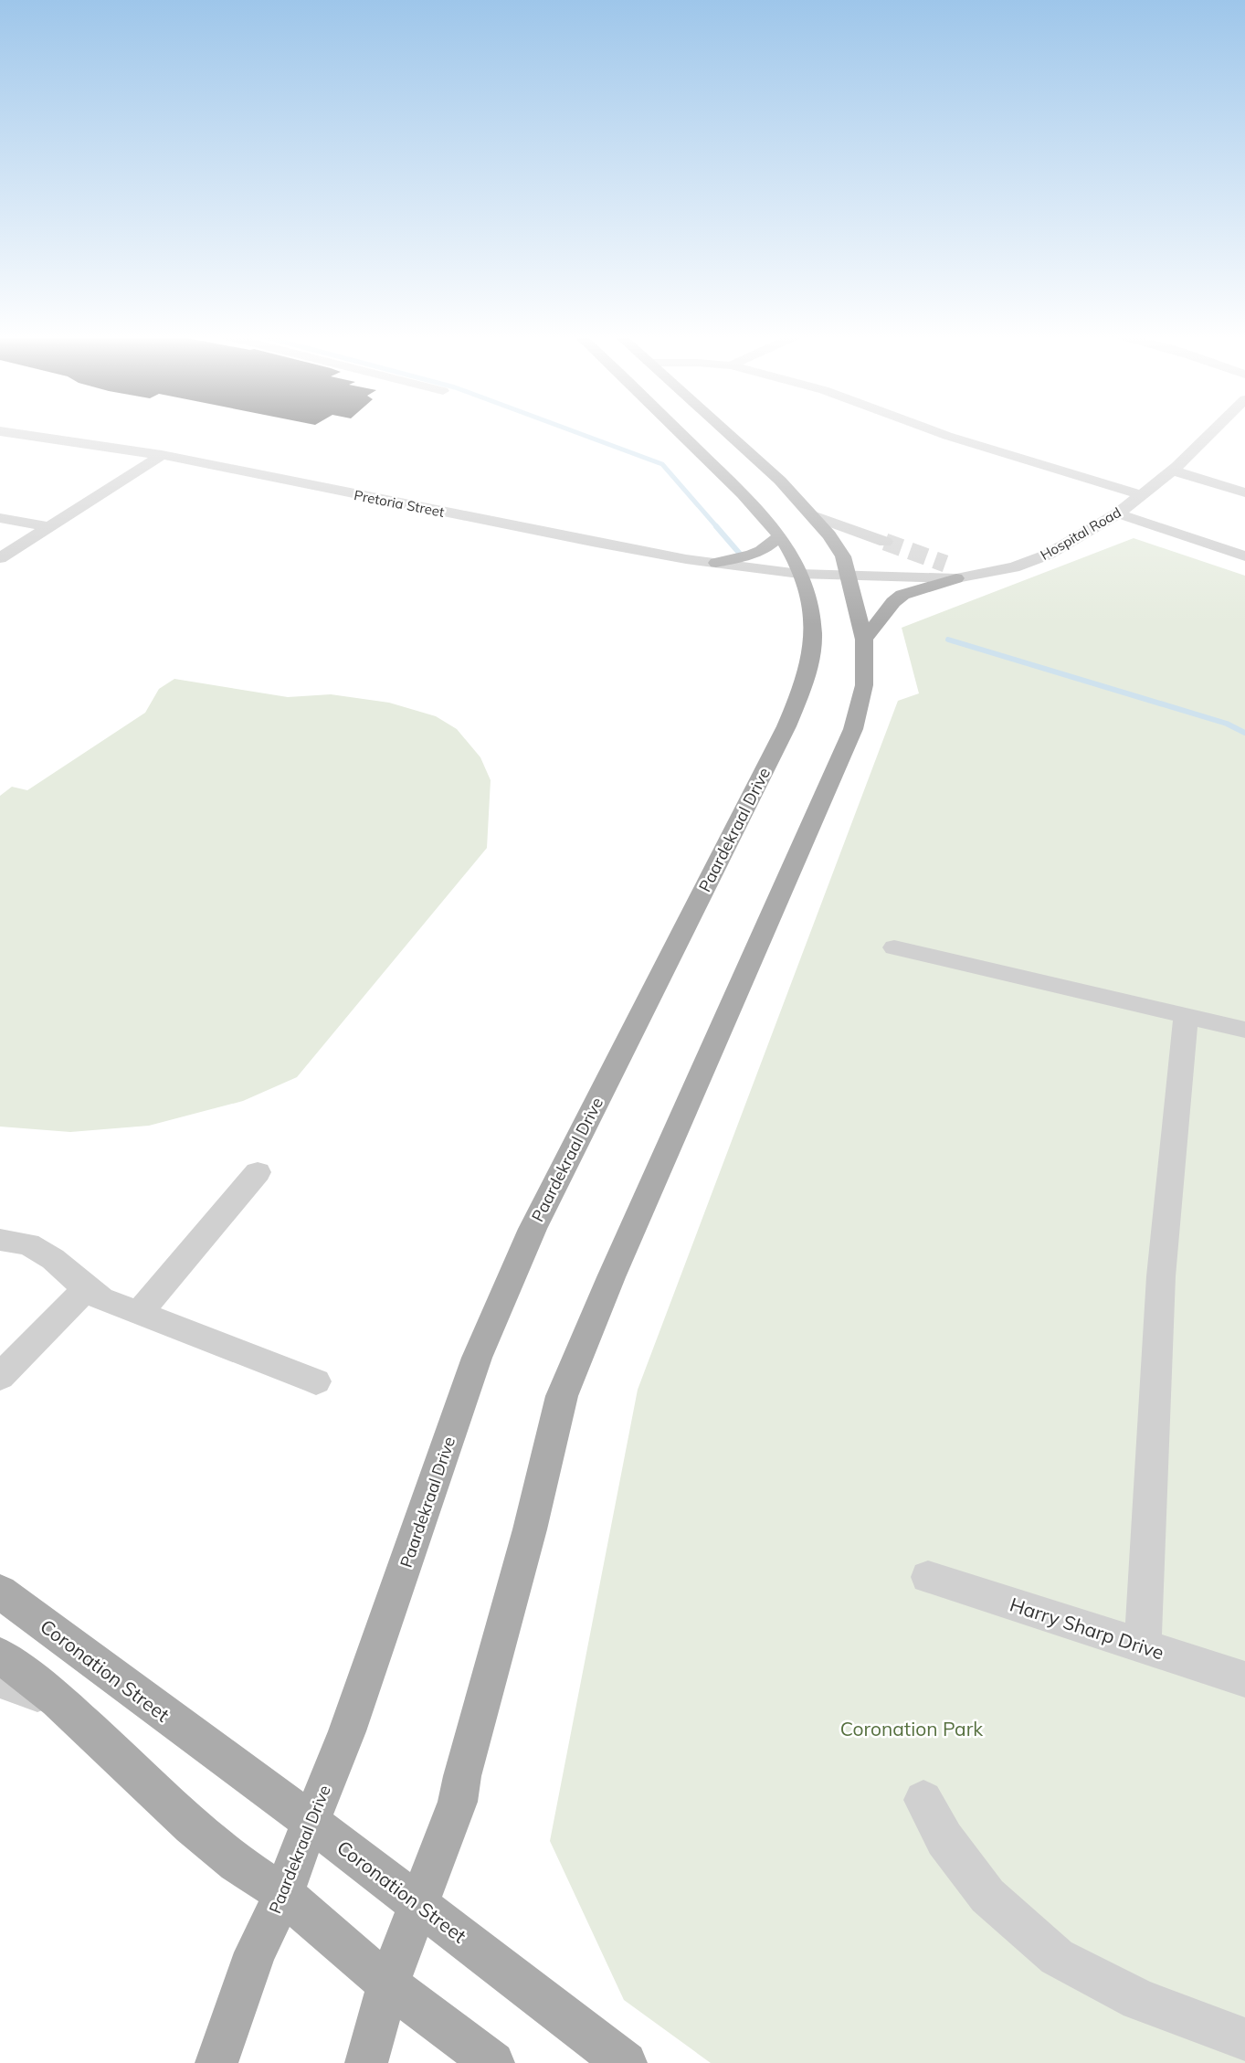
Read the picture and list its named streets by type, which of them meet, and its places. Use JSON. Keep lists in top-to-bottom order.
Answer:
{
  "streets": {
    "main road": ["Paardekraal Drive", "Coronation Street"],
    "street": ["Pretoria Street", "Hospital Road", "Harry Sharp Drive"]
  },
  "crossings": [
    ["Pretoria Street", "Hospital Road"],
    ["Pretoria Street", "Paardekraal Drive"],
    ["Hospital Road", "Paardekraal Drive"],
    ["Paardekraal Drive", "Coronation Street"]
  ],
  "parks": ["Coronation Park"]
}
